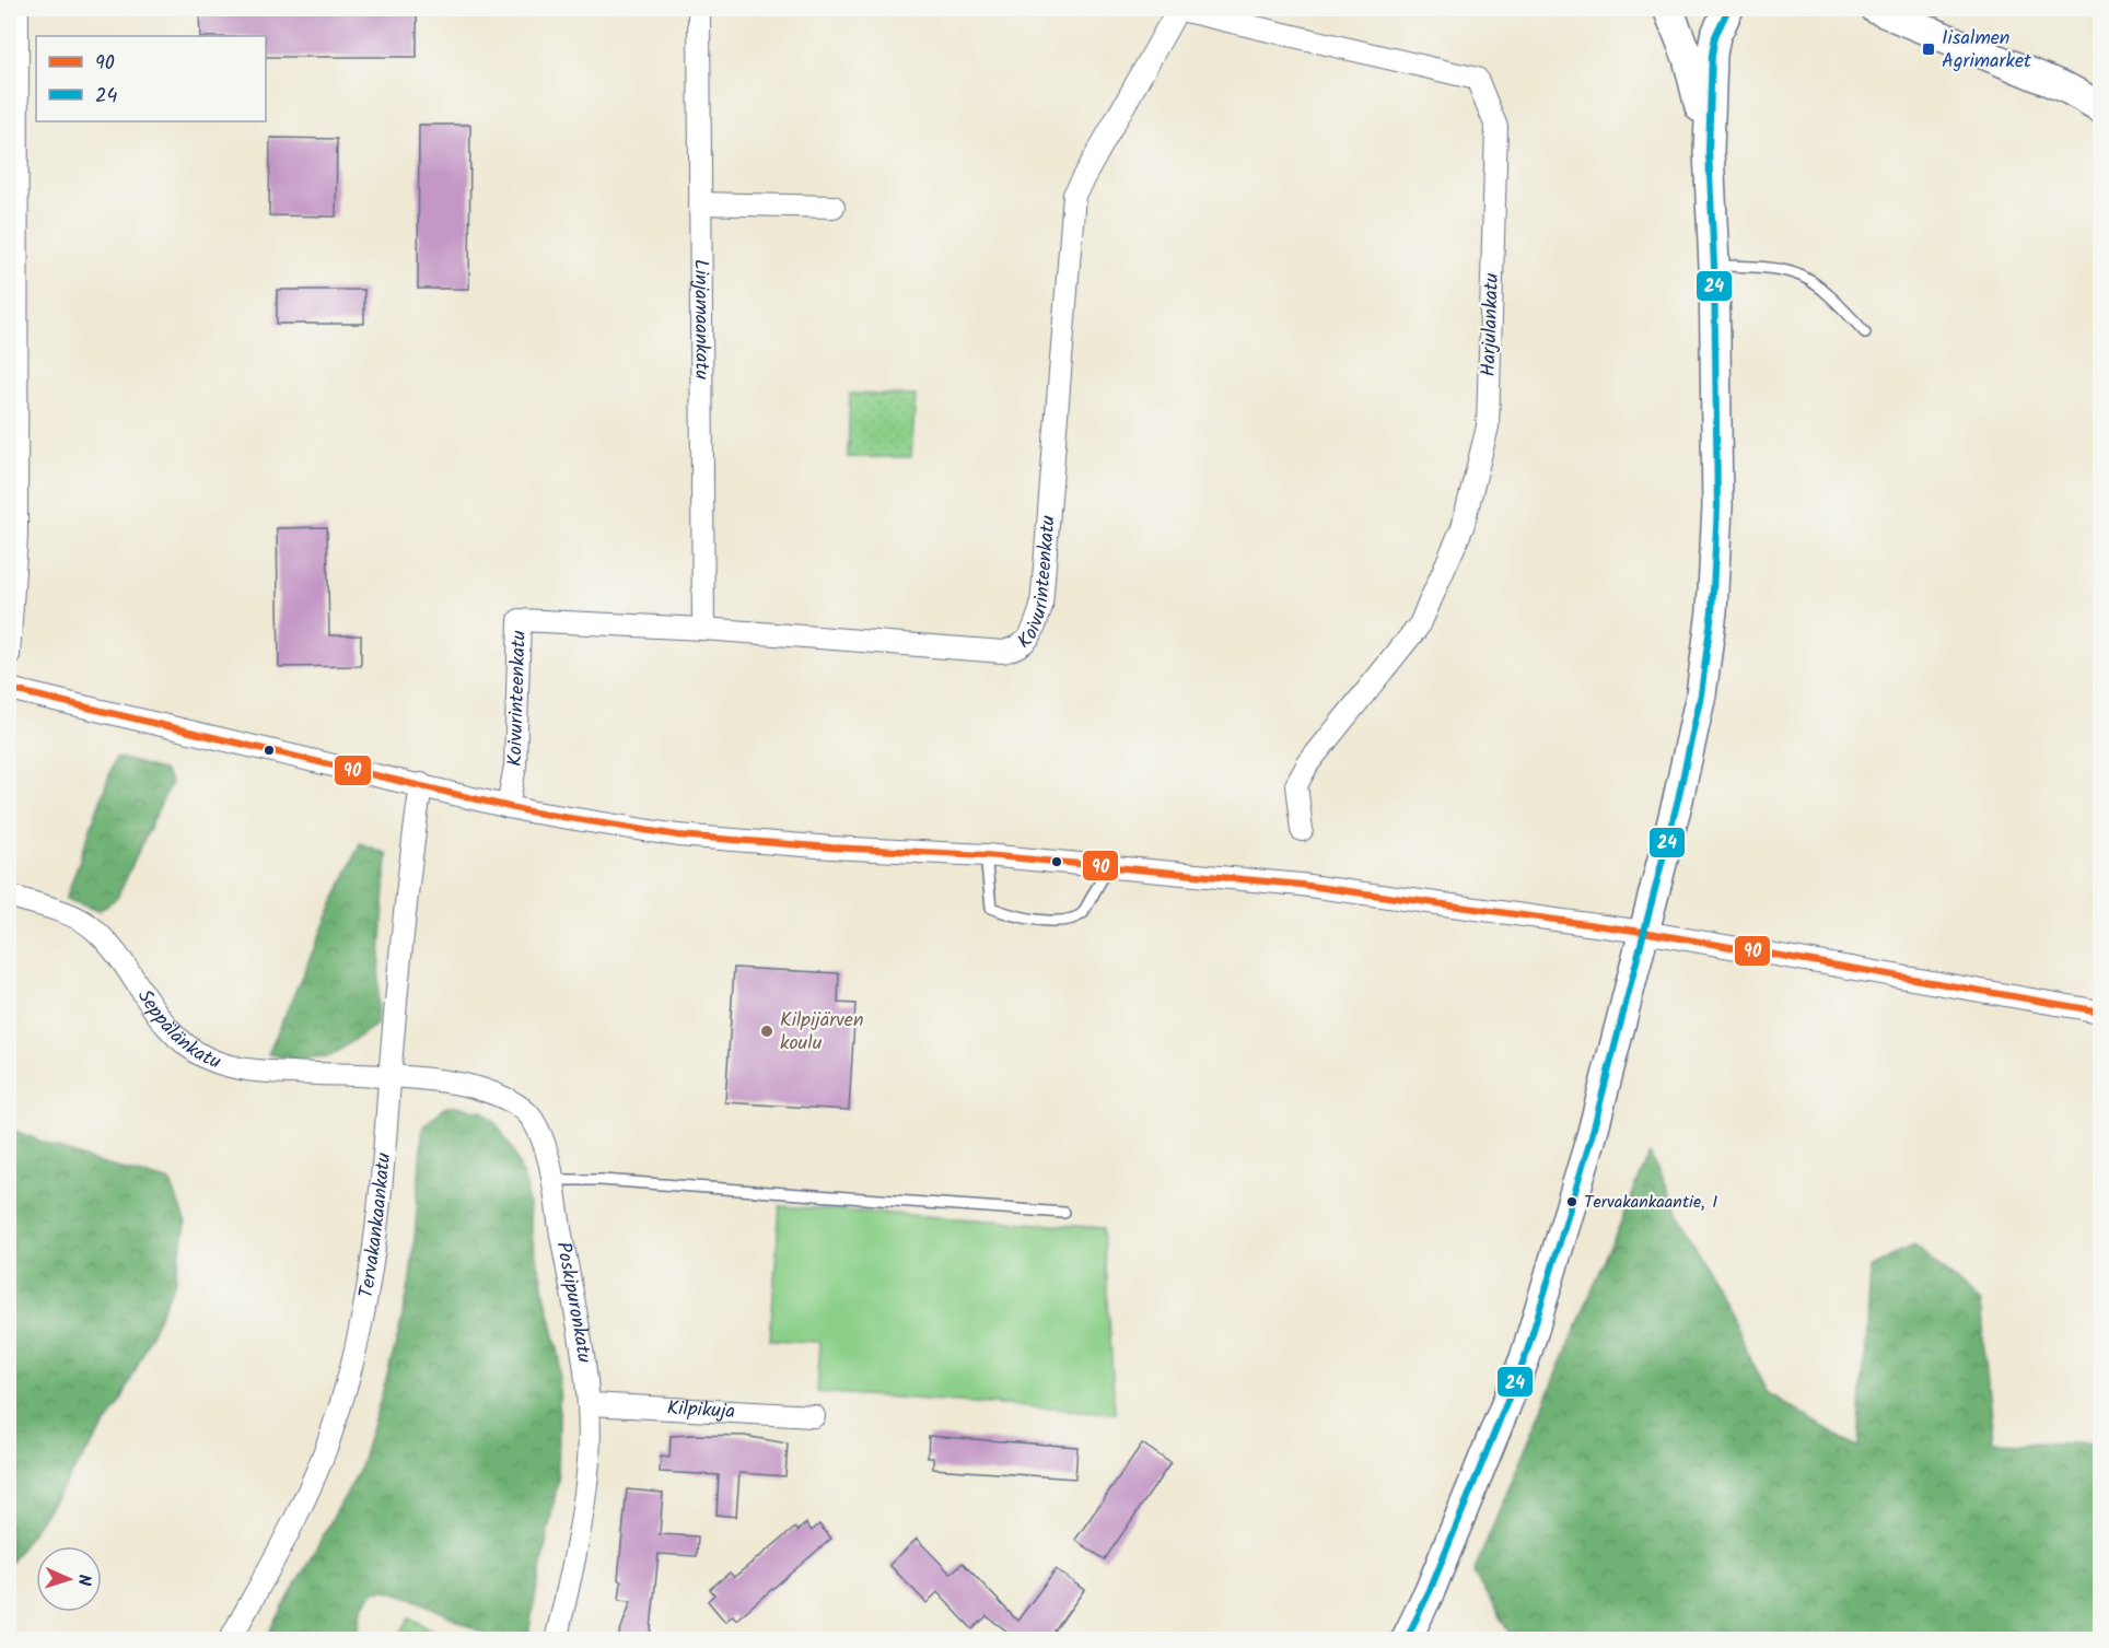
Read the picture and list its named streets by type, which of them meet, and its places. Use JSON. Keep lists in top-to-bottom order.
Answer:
{
  "streets": {
    "street": [
      "Linjamaankatu",
      "Harjulankatu",
      "Koivurinteenkatu",
      "Seppälänkatu",
      "Tervakankaankatu",
      "Poskipuronkatu",
      "Kilpikuja"
    ]
  },
  "crossings": [
    ["Linjamaankatu", "Koivurinteenkatu"],
    ["Harjulankatu", "Koivurinteenkatu"],
    ["Seppälänkatu", "Tervakankaankatu"],
    ["Seppälänkatu", "Poskipuronkatu"],
    ["Tervakankaankatu", "Poskipuronkatu"],
    ["Poskipuronkatu", "Kilpikuja"]
  ],
  "places": {
    "transit": ["Iisalmen Agrimarket"],
    "other": ["Kilpijärven koulu", "Tervakankaantie, I"]
  },
  "lines": ["transit line 24", "transit line 90"],
  "legend": ["90", "24"],
  "north": "right"
}
